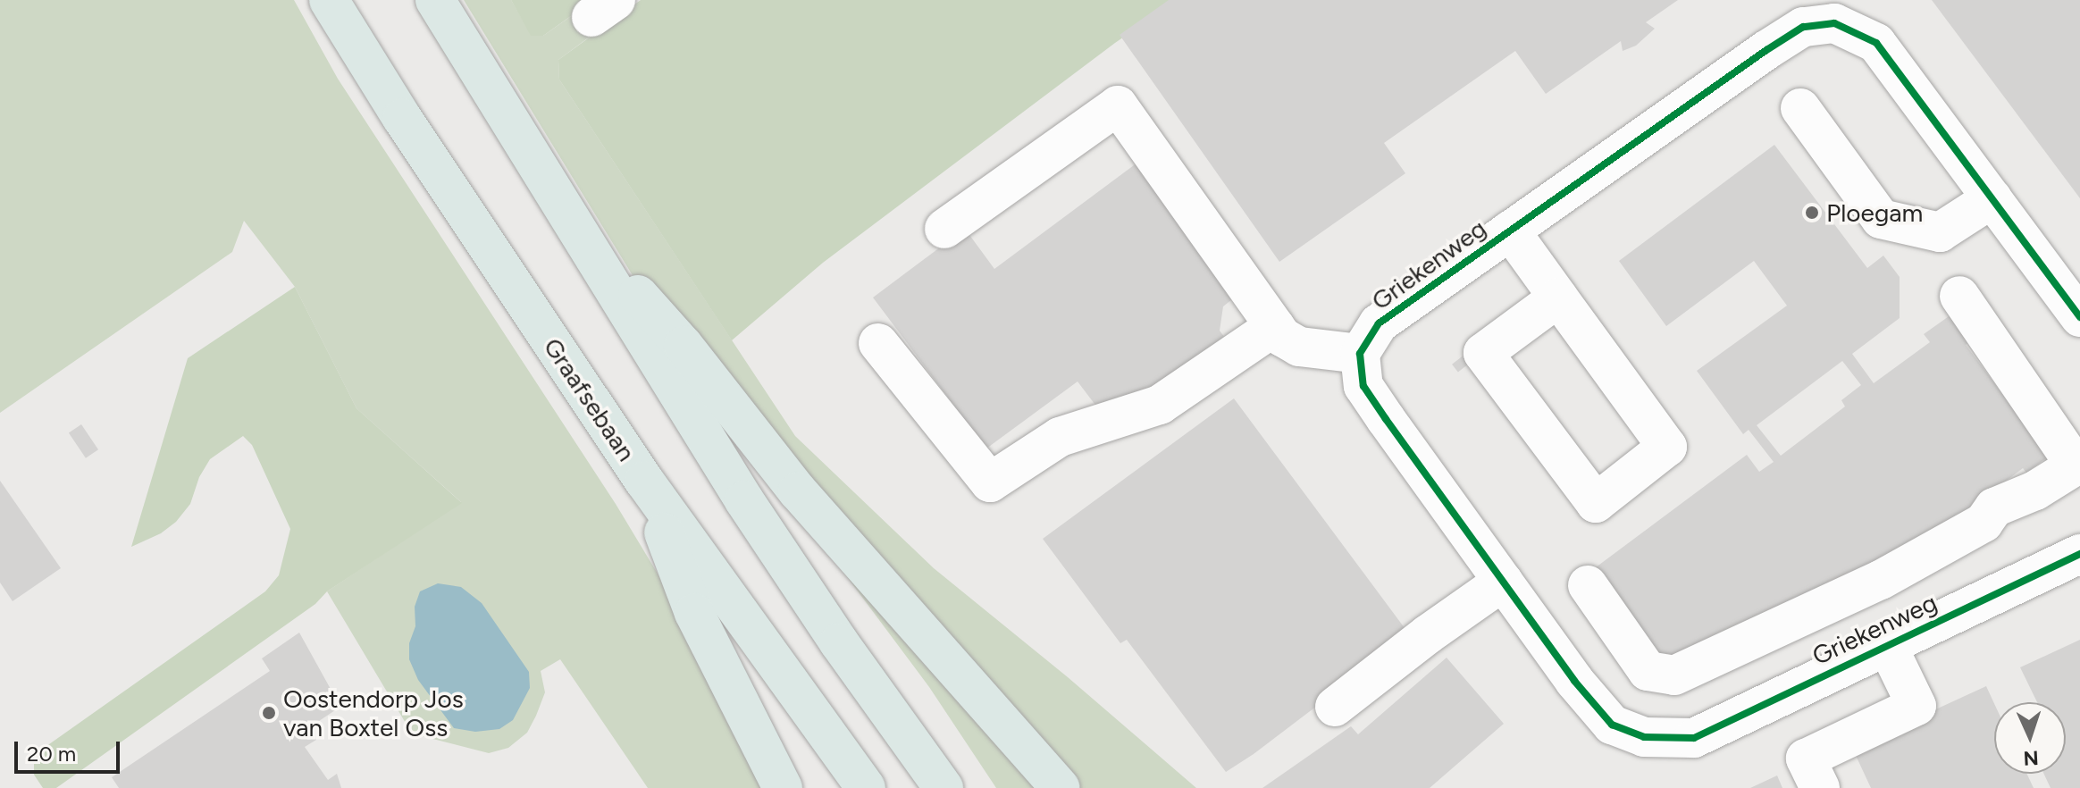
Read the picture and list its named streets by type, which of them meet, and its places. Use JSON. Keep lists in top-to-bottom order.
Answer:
{
  "streets": {
    "main road": ["Graafsebaan"],
    "street": ["Griekenweg"]
  },
  "places": ["Ploegam", "Oostendorp Jos van Boxtel Oss"],
  "scale_bar": "20 m",
  "north": "bottom"
}
